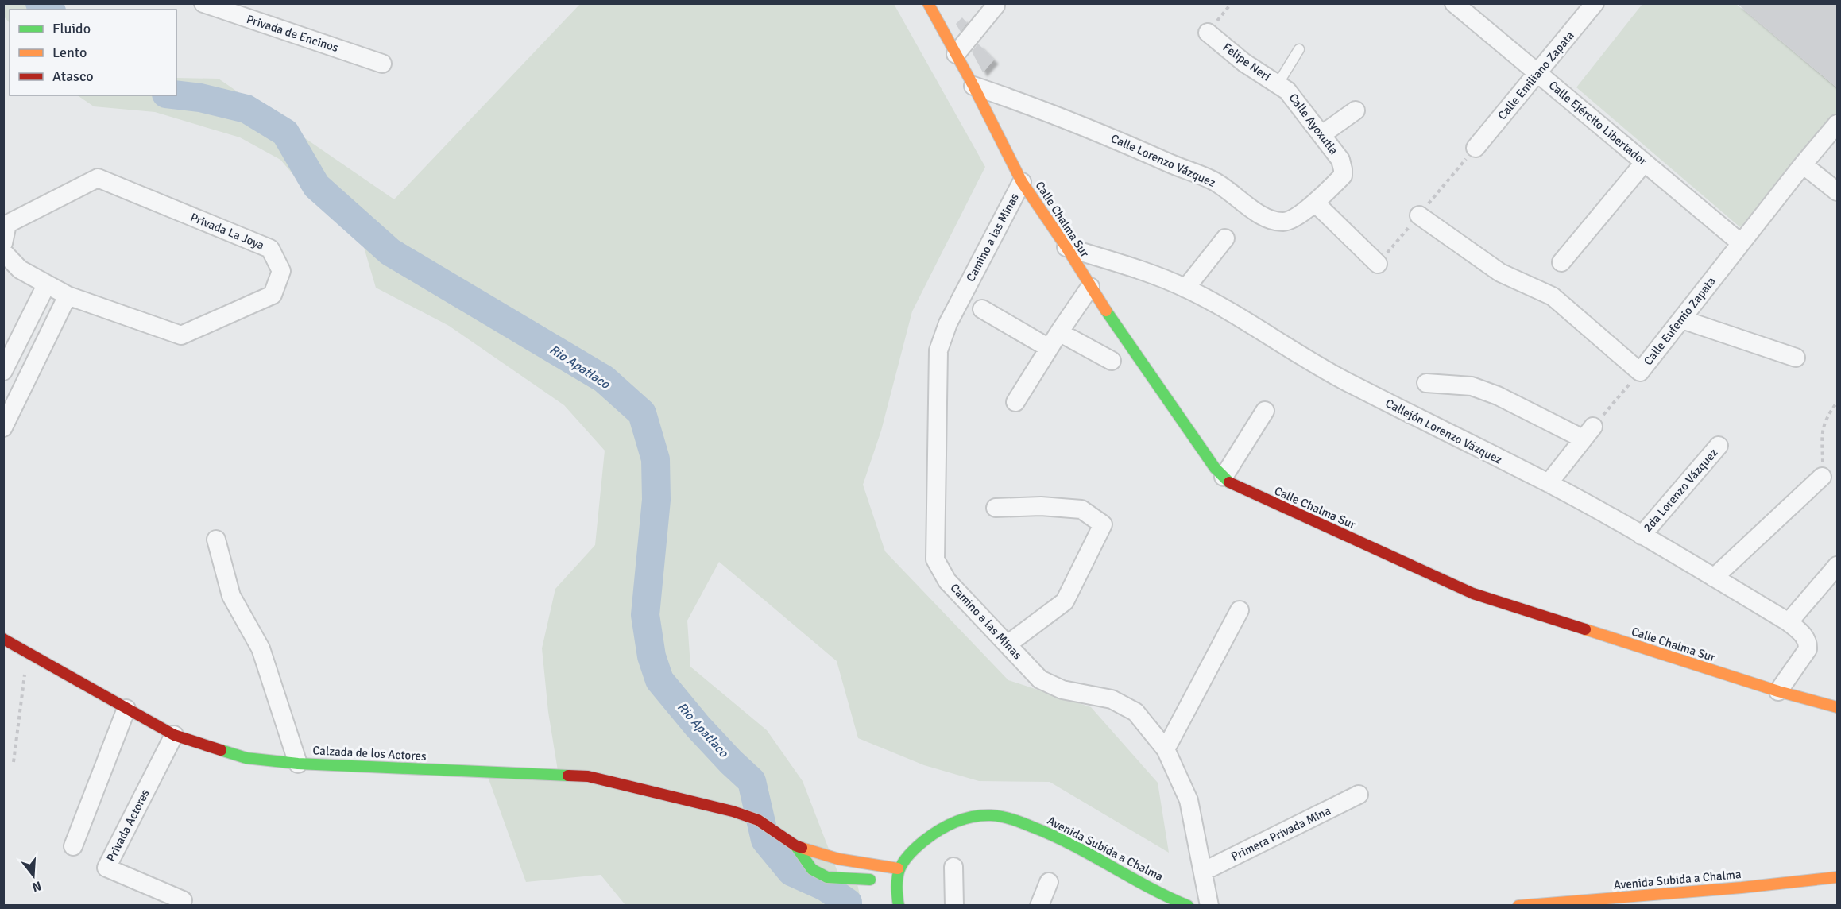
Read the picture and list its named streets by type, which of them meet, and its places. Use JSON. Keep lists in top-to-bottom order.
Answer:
{
  "streets": {
    "street": [
      "Privada de Encinos",
      "Felipe Neri",
      "Calle Emiliano Zapata",
      "Calle Ejército Libertador",
      "Calle Ayoxutla",
      "Calle Lorenzo Vázquez",
      "Calle Chalma Sur",
      "Privada La Joya",
      "Camino a las Minas",
      "Calle Eufemio Zapata",
      "Callejón Lorenzo Vázquez",
      "2da Lorenzo Vázquez",
      "Calzada de los Actores",
      "Privada Actores",
      "Primera Privada Mina",
      "Avenida Subida a Chalma"
    ]
  },
  "crossings": [
    ["Felipe Neri", "Calle Ayoxutla"],
    ["Calle Emiliano Zapata", "Calle Ejército Libertador"],
    ["Calle Ejército Libertador", "Calle Eufemio Zapata"],
    ["Calle Ayoxutla", "Calle Lorenzo Vázquez"],
    ["Calle Lorenzo Vázquez", "Calle Chalma Sur"],
    ["Calle Chalma Sur", "Camino a las Minas"],
    ["Calle Chalma Sur", "Callejón Lorenzo Vázquez"],
    ["Camino a las Minas", "Primera Privada Mina"],
    ["Callejón Lorenzo Vázquez", "2da Lorenzo Vázquez"],
    ["Calzada de los Actores", "Privada Actores"]
  ],
  "water": ["Rio Apatlaco"],
  "legend": ["Fluido", "Lento", "Atasco"],
  "north": "bottom"
}
